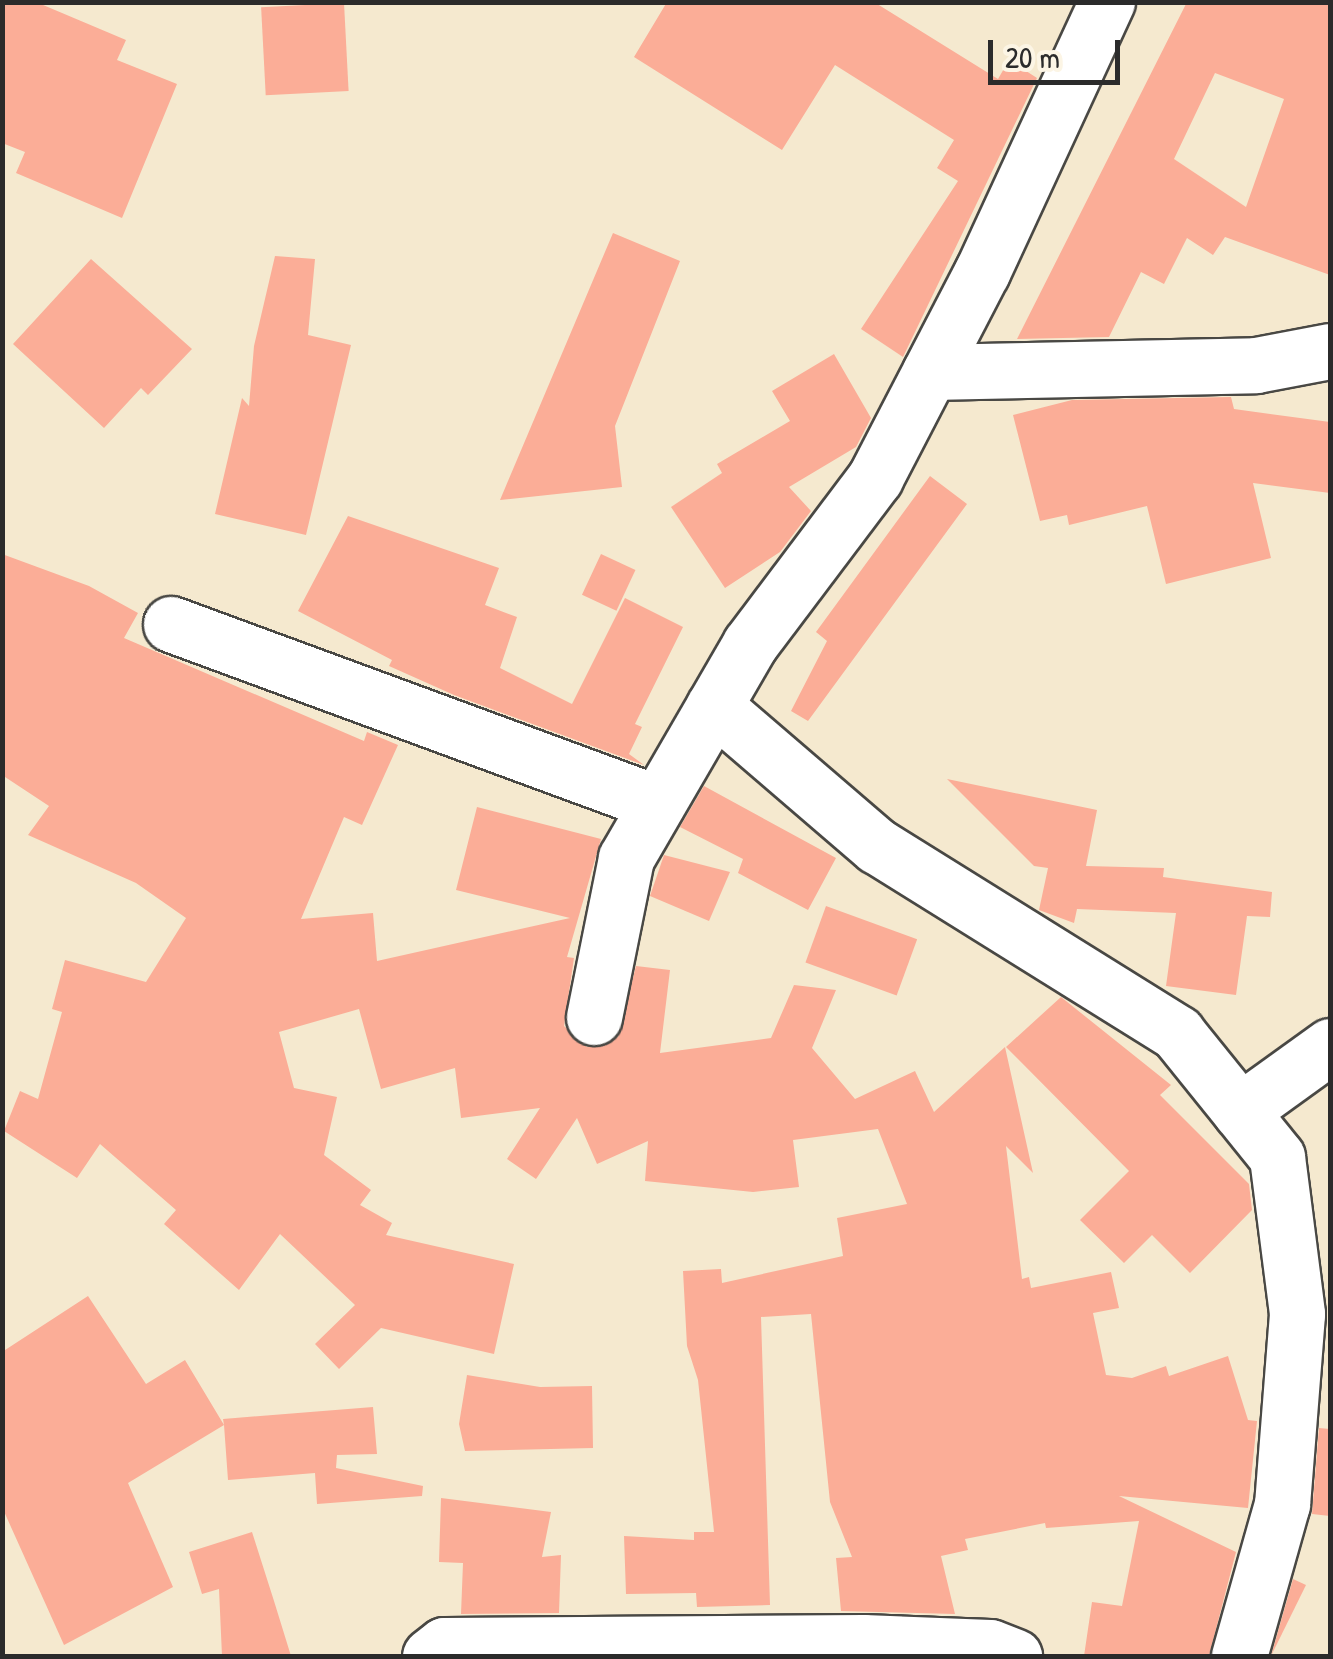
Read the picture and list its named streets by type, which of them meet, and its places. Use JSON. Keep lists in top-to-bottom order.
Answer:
{
  "scale_bar": "20 m"
}
